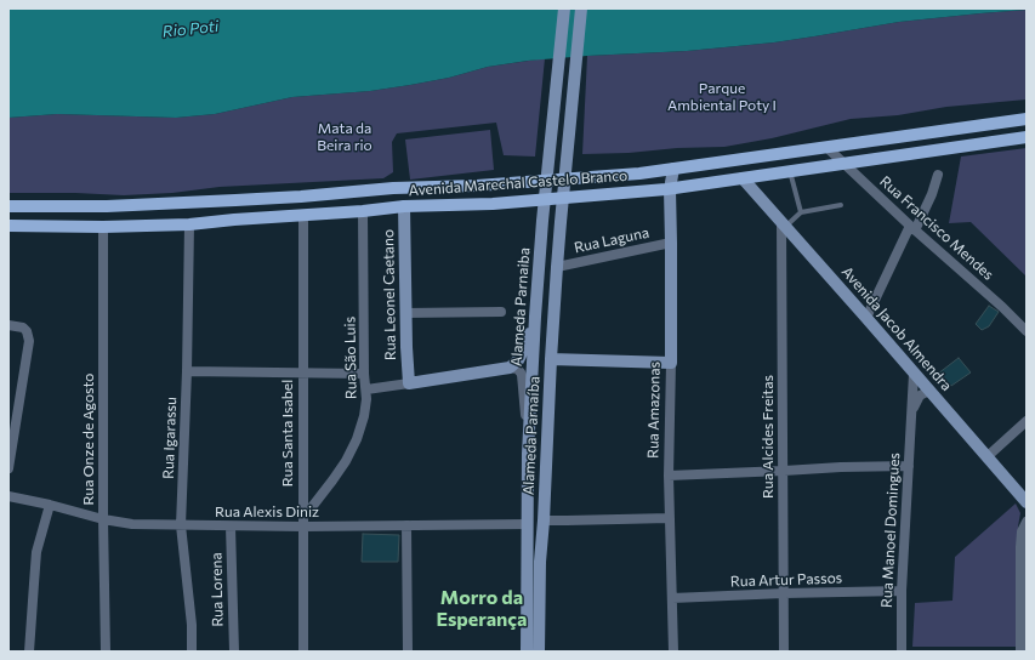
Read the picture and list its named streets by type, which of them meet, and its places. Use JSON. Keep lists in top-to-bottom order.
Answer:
{
  "streets": {
    "main road": [
      "Avenida Marechal Castelo Branco",
      "Rua Leonel Caetano",
      "Alameda Parnaiba",
      "Avenida Jacob Almendra",
      "Rua Amazonas",
      "Alameda Parnaíba"
    ],
    "street": [
      "Rua Francisco Mendes",
      "Rua Laguna",
      "Rua São Luis",
      "Rua Santa Isabel",
      "Rua Alcides Freitas",
      "Rua Igarassu",
      "Rua Onze de Agosto",
      "Rua Alexis Diniz",
      "Rua Manoel Domingues",
      "Rua Artur Passos",
      "Rua Lorena"
    ]
  },
  "crossings": [
    ["Avenida Marechal Castelo Branco", "Rua Francisco Mendes"],
    ["Avenida Marechal Castelo Branco", "Rua Leonel Caetano"],
    ["Avenida Marechal Castelo Branco", "Avenida Jacob Almendra"],
    ["Avenida Marechal Castelo Branco", "Rua São Luis"],
    ["Avenida Marechal Castelo Branco", "Rua Amazonas"],
    ["Avenida Marechal Castelo Branco", "Rua Santa Isabel"],
    ["Avenida Marechal Castelo Branco", "Rua Igarassu"],
    ["Avenida Marechal Castelo Branco", "Rua Onze de Agosto"],
    ["Rua Laguna", "Rua Amazonas"],
    ["Rua Laguna", "Alameda Parnaíba"],
    ["Alameda Parnaiba", "Rua Alexis Diniz"],
    ["Avenida Jacob Almendra", "Rua Alcides Freitas"],
    ["Avenida Jacob Almendra", "Rua Manoel Domingues"],
    ["Rua São Luis", "Rua Santa Isabel"],
    ["Rua Amazonas", "Rua Artur Passos"],
    ["Rua Santa Isabel", "Rua Alexis Diniz"],
    ["Rua Alcides Freitas", "Rua Artur Passos"],
    ["Rua Igarassu", "Rua Alexis Diniz"],
    ["Rua Onze de Agosto", "Rua Alexis Diniz"],
    ["Rua Alexis Diniz", "Rua Lorena"],
    ["Rua Manoel Domingues", "Rua Artur Passos"]
  ],
  "districts": ["Morro da Esperança"],
  "water": ["Rio Poti"],
  "parks": ["Parque Ambiental Poty I", "Mata da Beira rio"]
}
